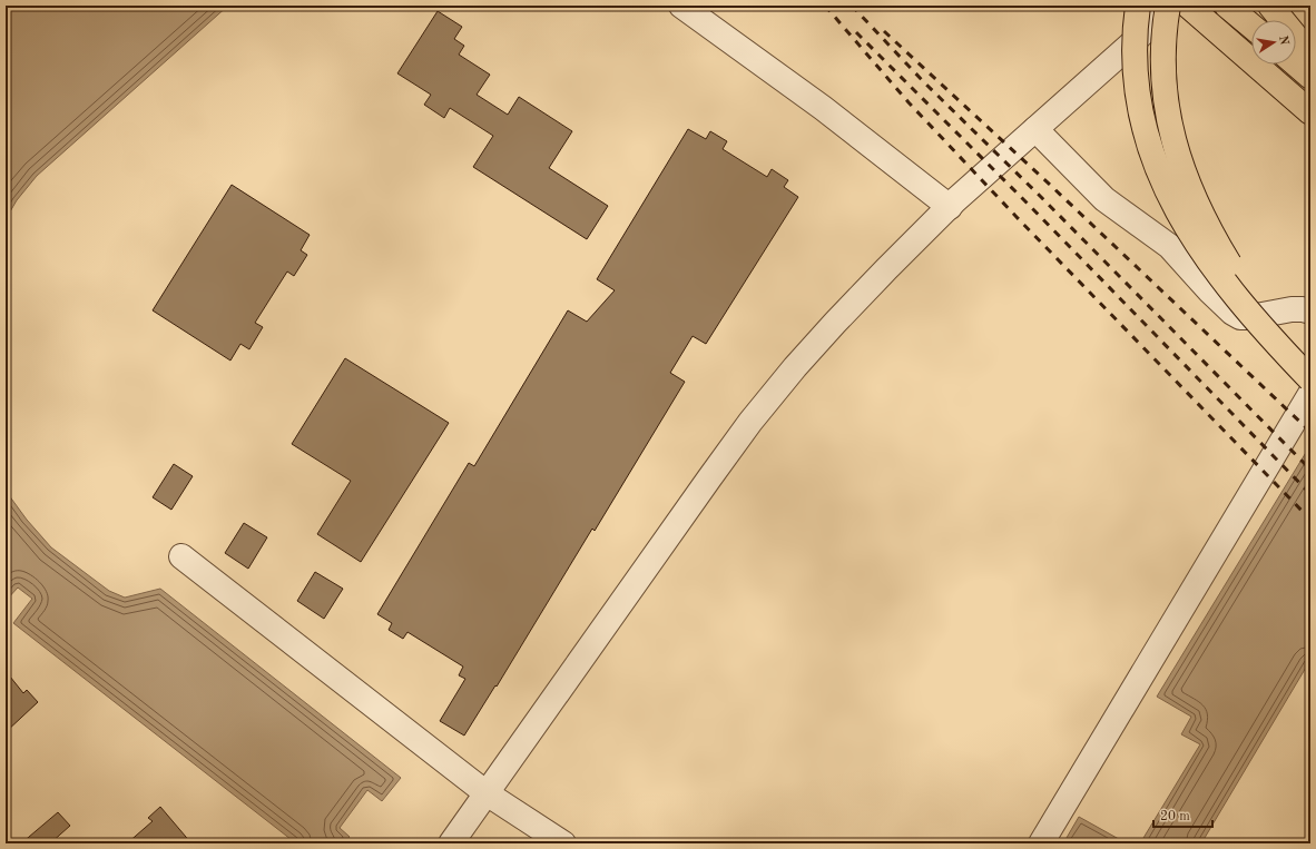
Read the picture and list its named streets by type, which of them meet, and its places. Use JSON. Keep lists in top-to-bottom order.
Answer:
{
  "scale_bar": "20 m",
  "north": "right"
}
